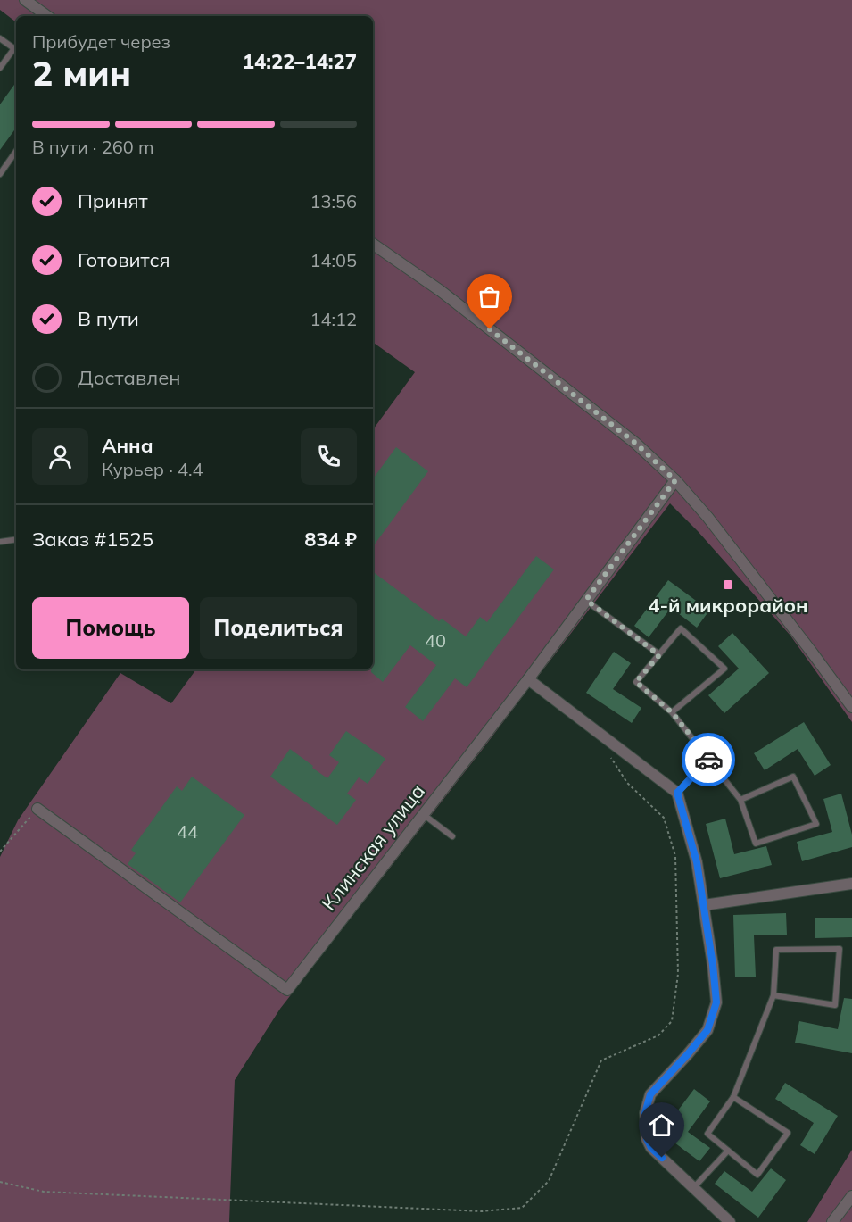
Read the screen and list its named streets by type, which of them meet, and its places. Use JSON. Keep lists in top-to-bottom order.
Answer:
{
  "streets": {
    "street": ["Клинская улица"]
  },
  "places": {
    "transit": ["4-й микрорайон"]
  },
  "house_numbers": ["40", "44"],
  "page": {
    "heading": ["2 мин", "Прибудет через", "14:22–14:27"],
    "panel": [
      "Анна",
      "Курьер · 4.4",
      "Заказ #1525",
      "834 ₽"
    ],
    "bar": "В пути · 260 m",
    "list": [
      ["Принят", "13:56"],
      ["Готовится", "14:05"],
      ["В пути", "14:12"],
      "Доставлен"
    ],
    "buttons": ["Помощь", "Поделиться"]
  }
}
